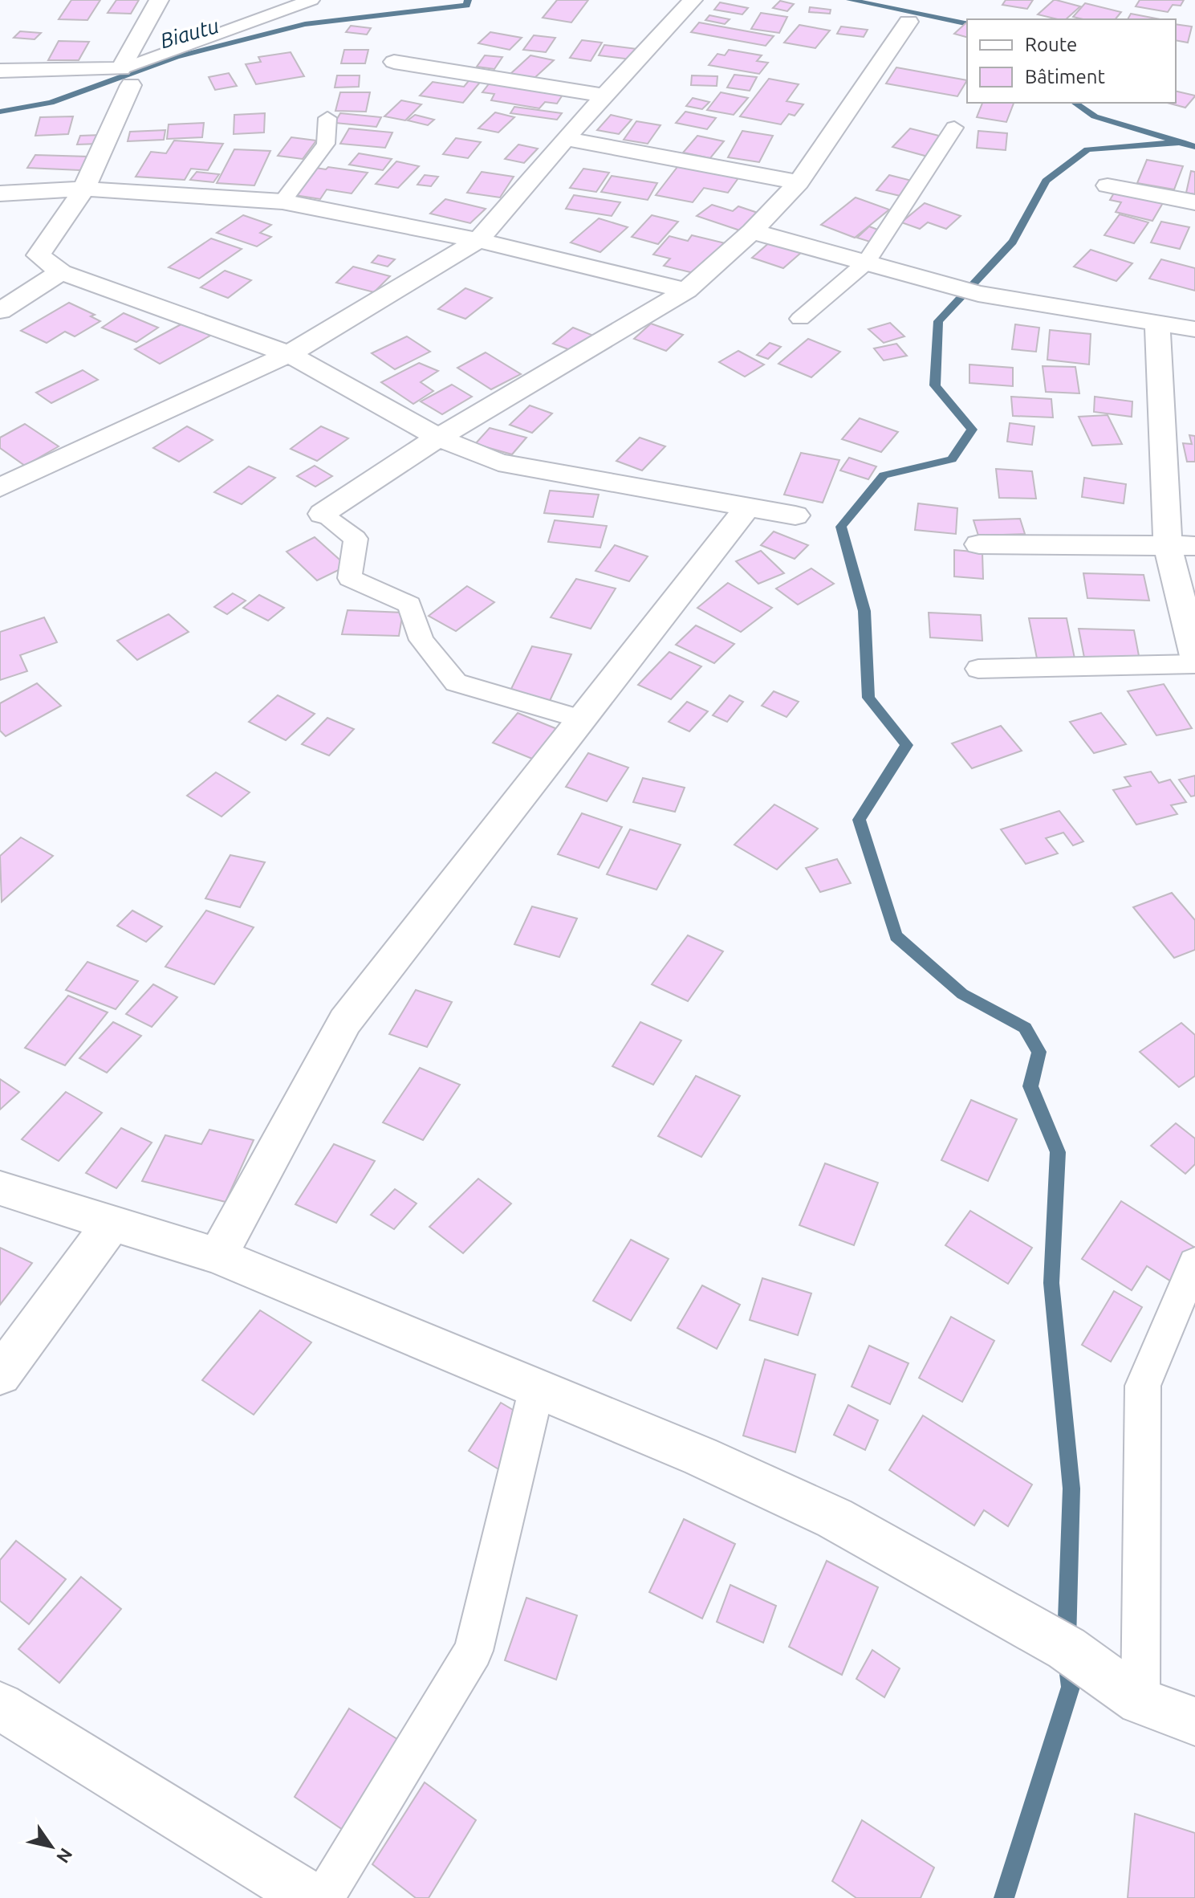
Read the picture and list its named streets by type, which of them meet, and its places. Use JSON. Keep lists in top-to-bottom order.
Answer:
{
  "water": ["Biautu"],
  "legend": ["Route", "Bâtiment"],
  "north": "bottom right"
}
